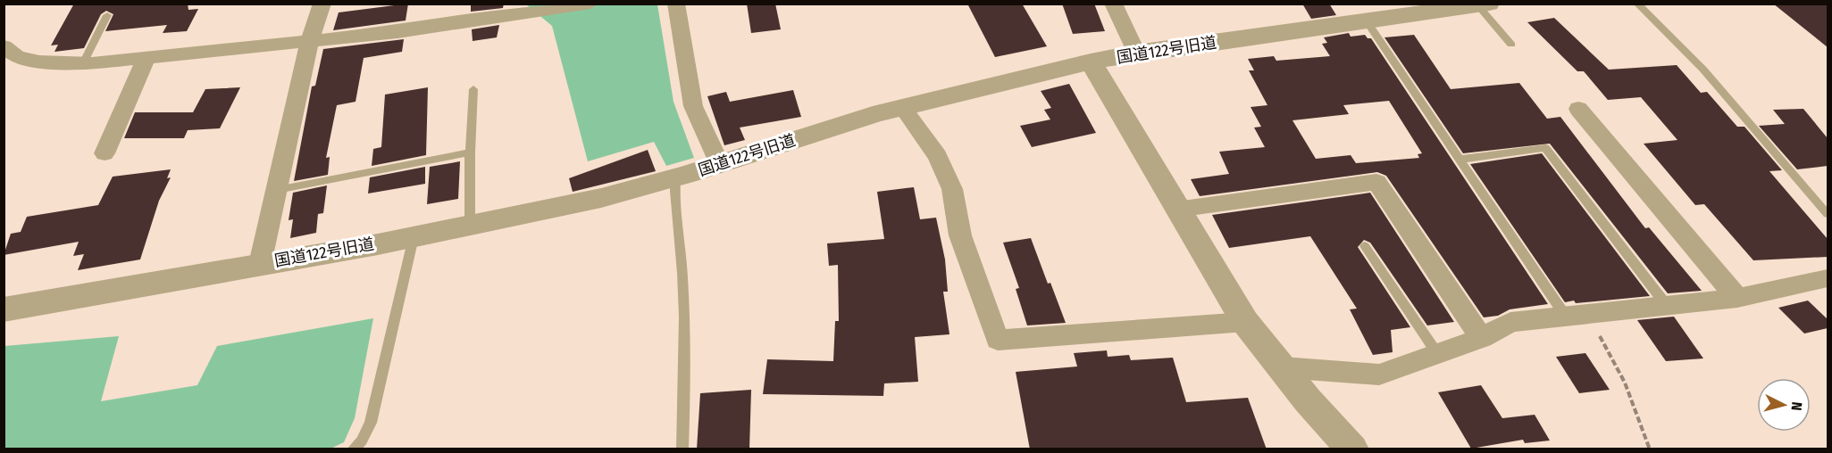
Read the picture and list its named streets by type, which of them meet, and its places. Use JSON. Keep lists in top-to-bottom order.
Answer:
{
  "streets": {
    "street": ["国道122号旧道"]
  },
  "north": "right"
}
